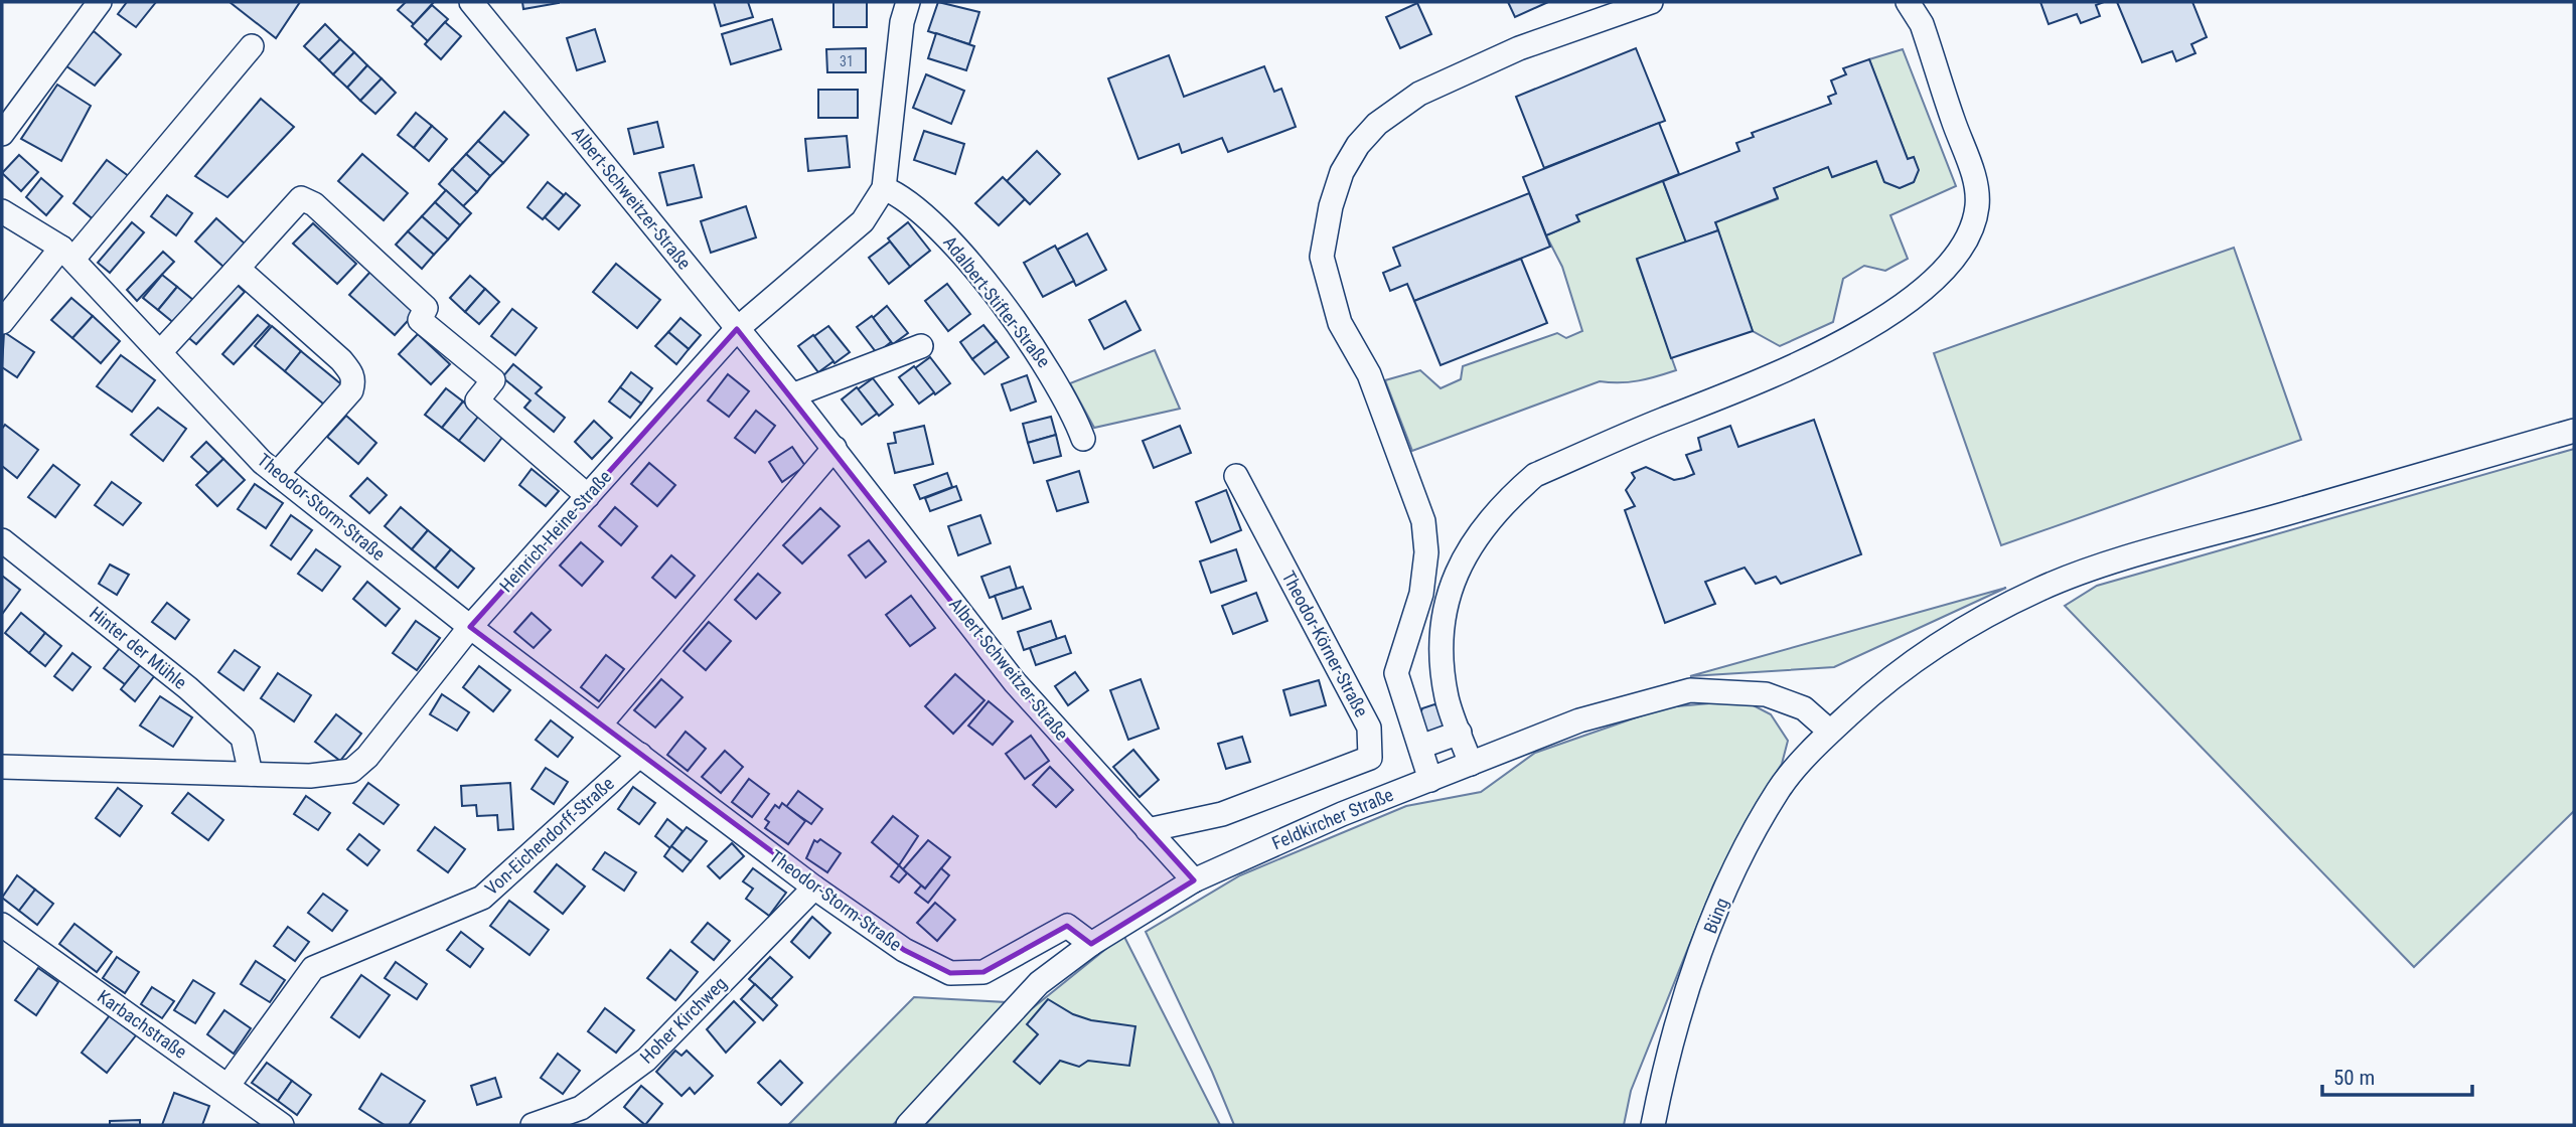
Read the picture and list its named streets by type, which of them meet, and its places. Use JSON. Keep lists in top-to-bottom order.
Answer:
{
  "streets": {
    "street": [
      "Albert-Schweitzer-Straße",
      "Adalbert-Stifter-Straße",
      "Theodor-Storm-Straße",
      "Heinrich-Heine-Straße",
      "Theodor-Körner-Straße",
      "Hinter der Mühle",
      "Feldkircher Straße",
      "Von-Eichendorff-Straße",
      "Büng",
      "Hoher Kirchweg",
      "Karbachstraße"
    ]
  },
  "crossings": [
    ["Albert-Schweitzer-Straße", "Heinrich-Heine-Straße"],
    ["Albert-Schweitzer-Straße", "Theodor-Körner-Straße"],
    ["Albert-Schweitzer-Straße", "Feldkircher Straße"],
    ["Adalbert-Stifter-Straße", "Heinrich-Heine-Straße"],
    ["Theodor-Storm-Straße", "Heinrich-Heine-Straße"],
    ["Theodor-Storm-Straße", "Feldkircher Straße"],
    ["Theodor-Storm-Straße", "Von-Eichendorff-Straße"],
    ["Theodor-Storm-Straße", "Hoher Kirchweg"],
    ["Heinrich-Heine-Straße", "Hinter der Mühle"],
    ["Feldkircher Straße", "Büng"],
    ["Von-Eichendorff-Straße", "Karbachstraße"]
  ],
  "house_numbers": ["31"],
  "scale_bar": "50 m"
}
